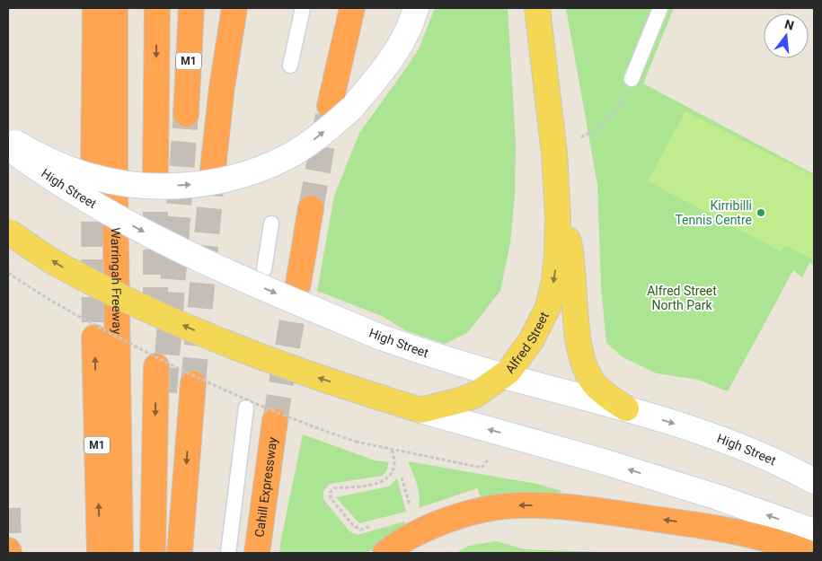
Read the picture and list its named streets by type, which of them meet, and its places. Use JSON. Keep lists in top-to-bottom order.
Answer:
{
  "streets": {
    "highway": ["M1", "Warringah Freeway", "Cahill Expressway"],
    "main road": ["High Street", "Alfred Street"]
  },
  "crossings": [
    ["High Street", "Alfred Street"]
  ],
  "one_way": ["Alfred Street"],
  "parks": ["Alfred Street North Park"],
  "places": ["Kirribilli Tennis Centre"],
  "north": "top"
}
